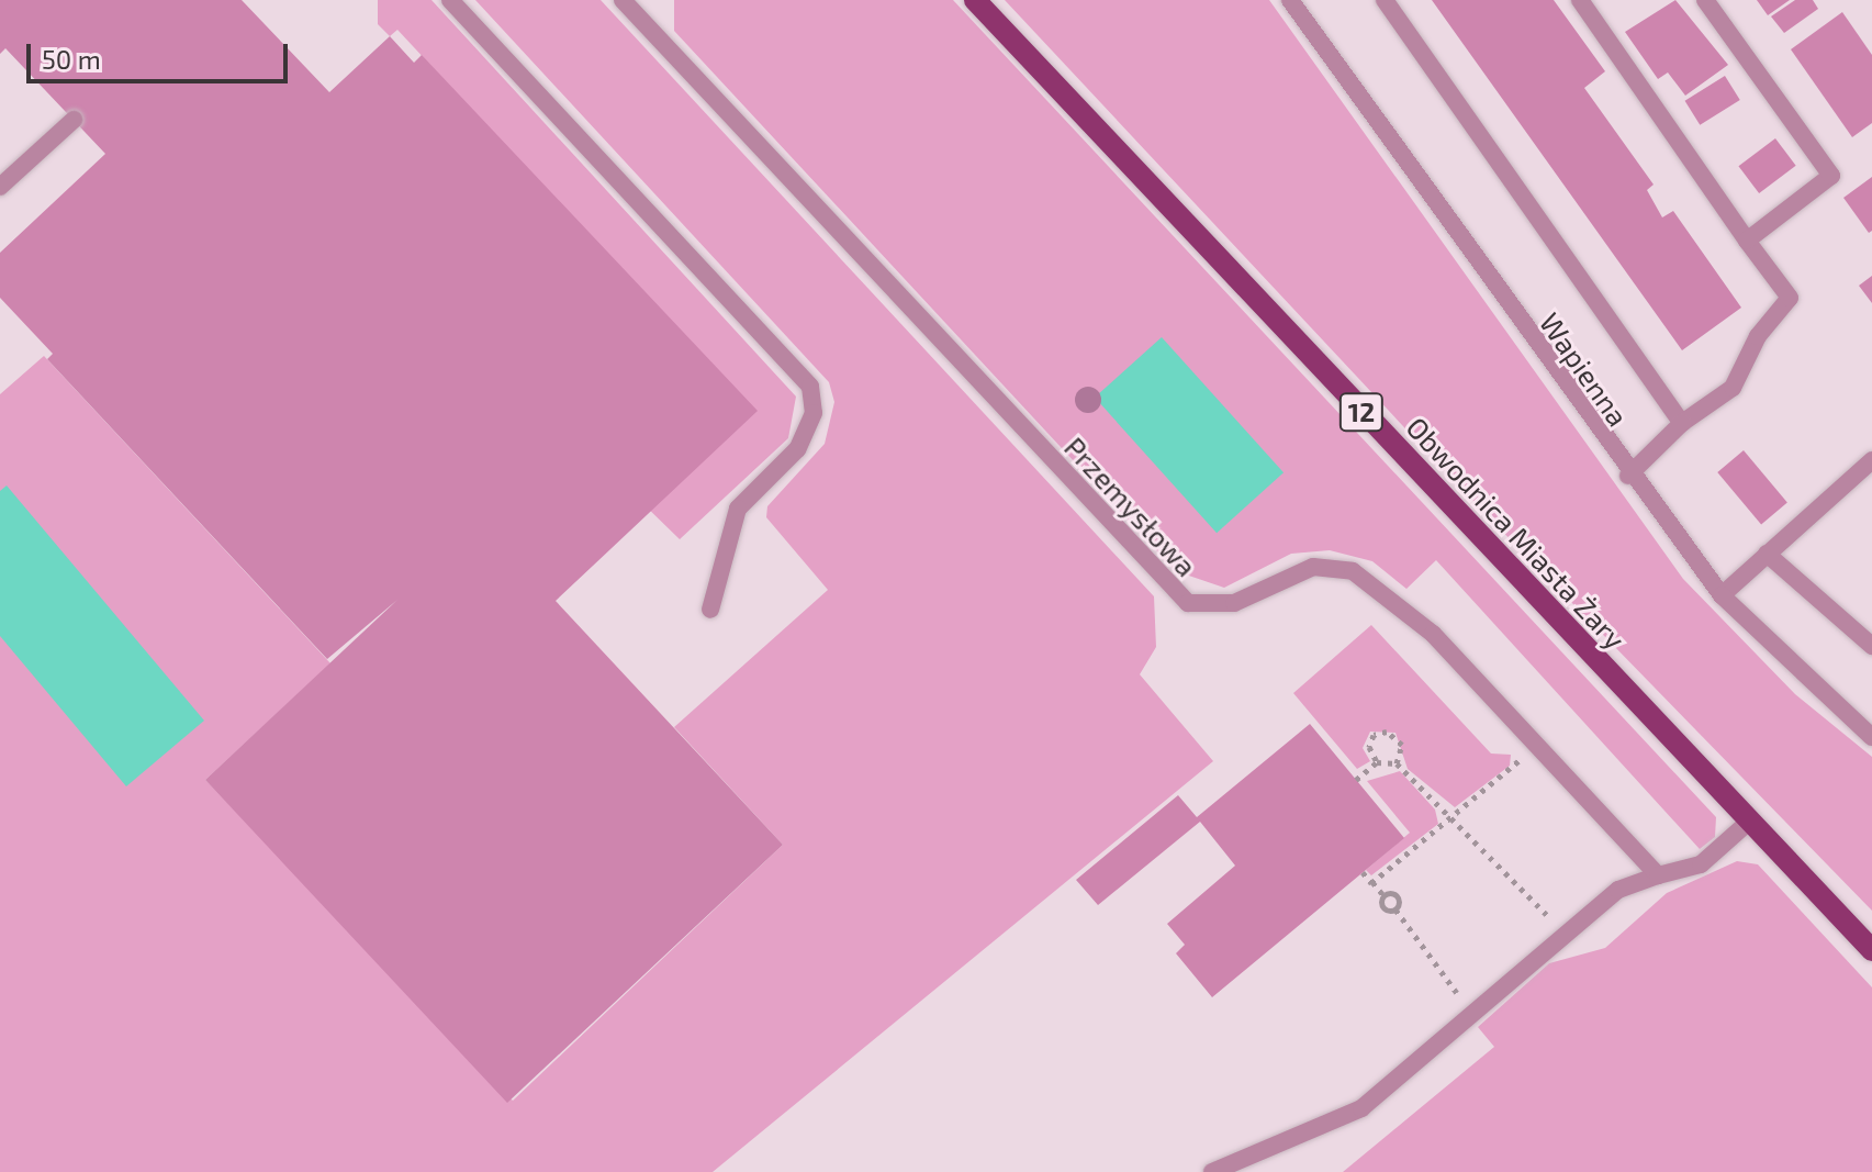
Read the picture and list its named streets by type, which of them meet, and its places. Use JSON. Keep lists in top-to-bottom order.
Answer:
{
  "streets": {
    "main road": ["12", "Obwodnica Miasta Żary"],
    "street": ["Wapienna", "Przemysłowa"]
  },
  "scale_bar": "50 m"
}
